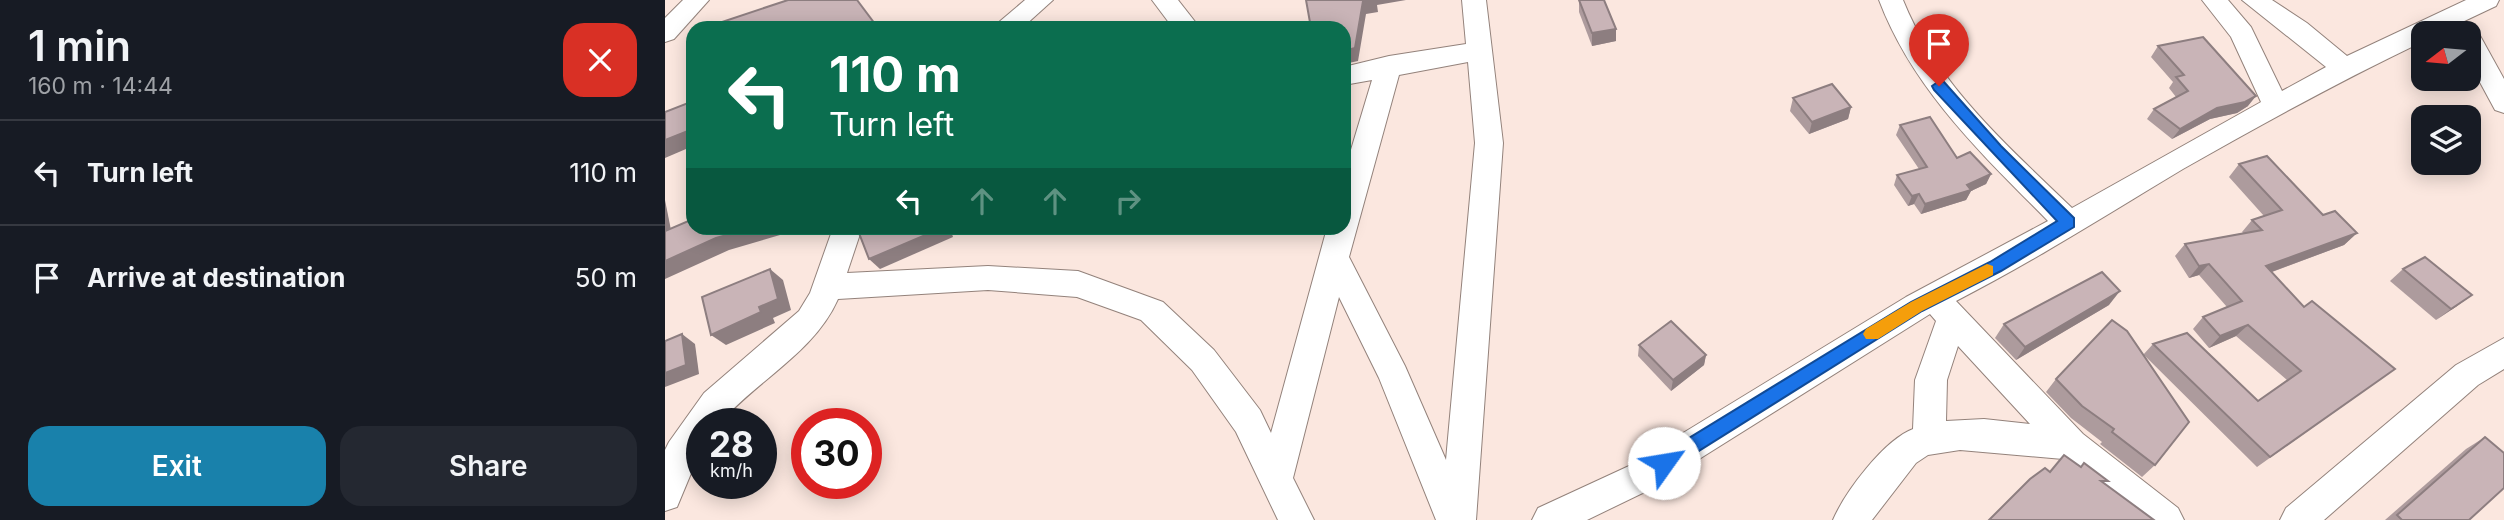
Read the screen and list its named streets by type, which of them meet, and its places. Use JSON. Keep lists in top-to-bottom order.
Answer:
{
  "north": "left",
  "page": {
    "heading": ["1 min", "160 m · 14:44"],
    "turn": ["110 m", "Turn left"],
    "list": [
      {
        "name": "Turn left",
        "value": "110 m"
      },
      {
        "name": "Arrive at destination",
        "value": "50 m"
      }
    ],
    "speed": "28 km/h",
    "limit": "30",
    "buttons": ["Exit", "Share"]
  }
}
